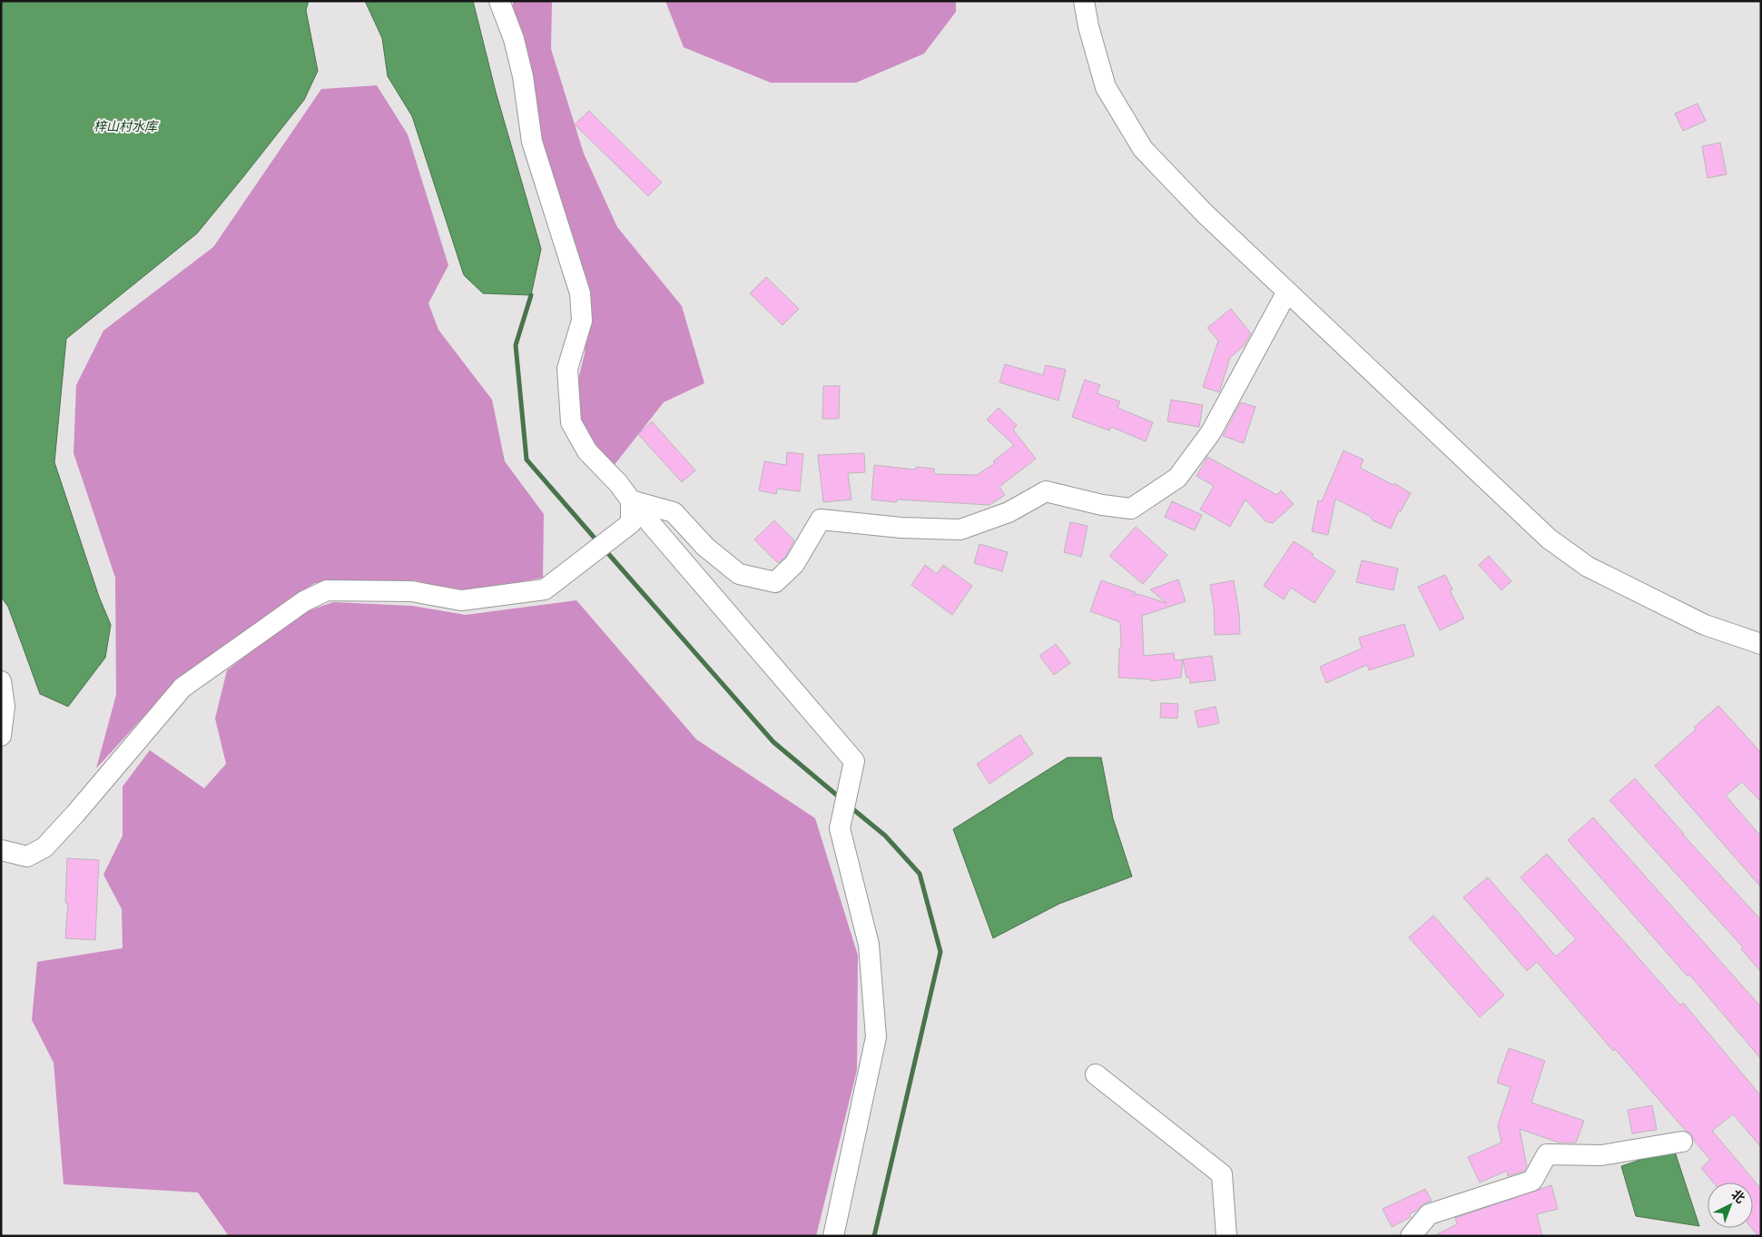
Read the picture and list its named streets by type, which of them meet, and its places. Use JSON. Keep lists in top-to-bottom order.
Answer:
{
  "water": ["梓山村水库"],
  "north": "top right"
}
